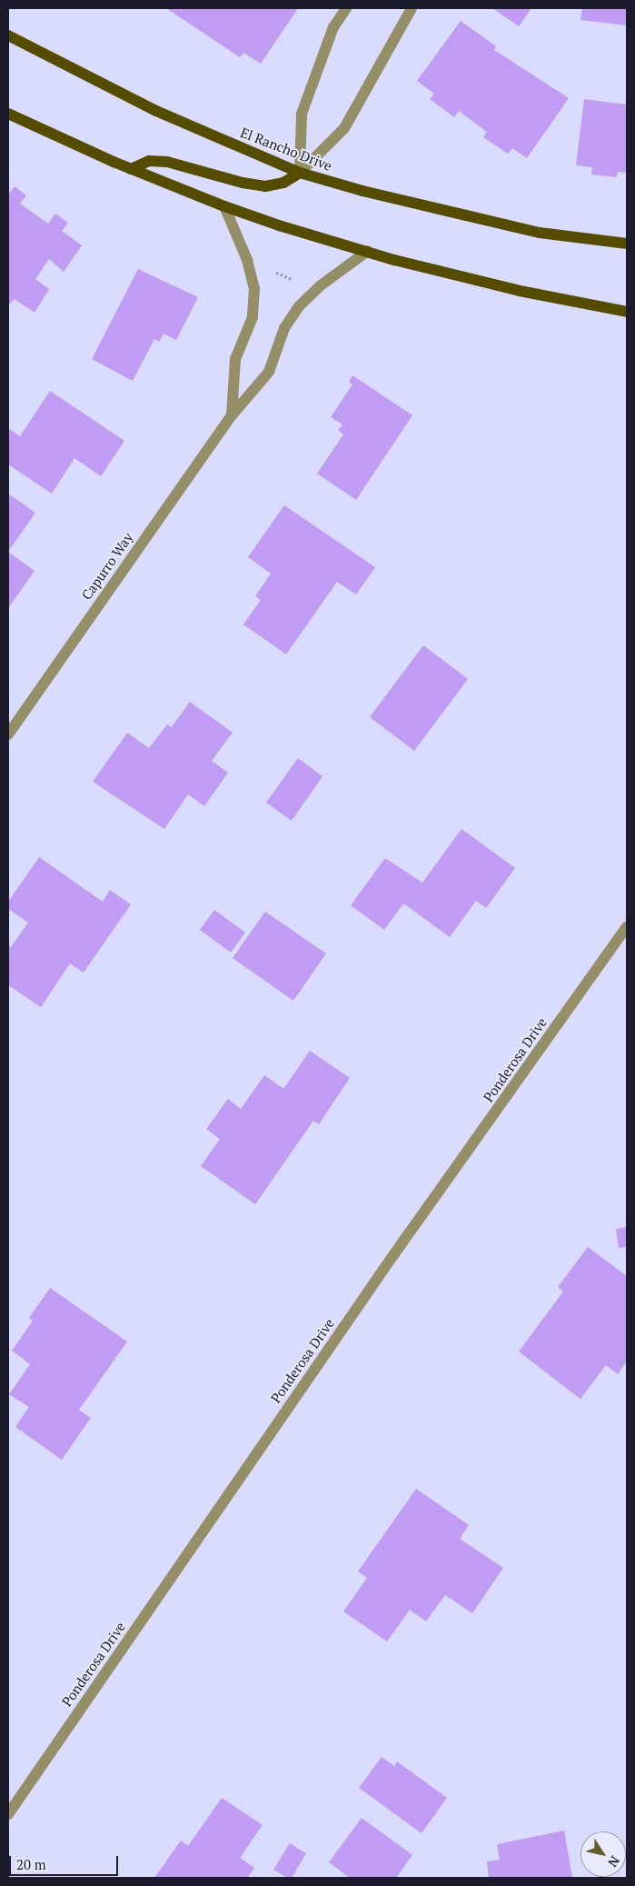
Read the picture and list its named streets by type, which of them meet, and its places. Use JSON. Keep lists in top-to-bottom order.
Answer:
{
  "streets": {
    "main road": ["El Rancho Drive"],
    "street": ["Capurro Way", "Ponderosa Drive"]
  },
  "scale_bar": "20 m",
  "north": "bottom right"
}
